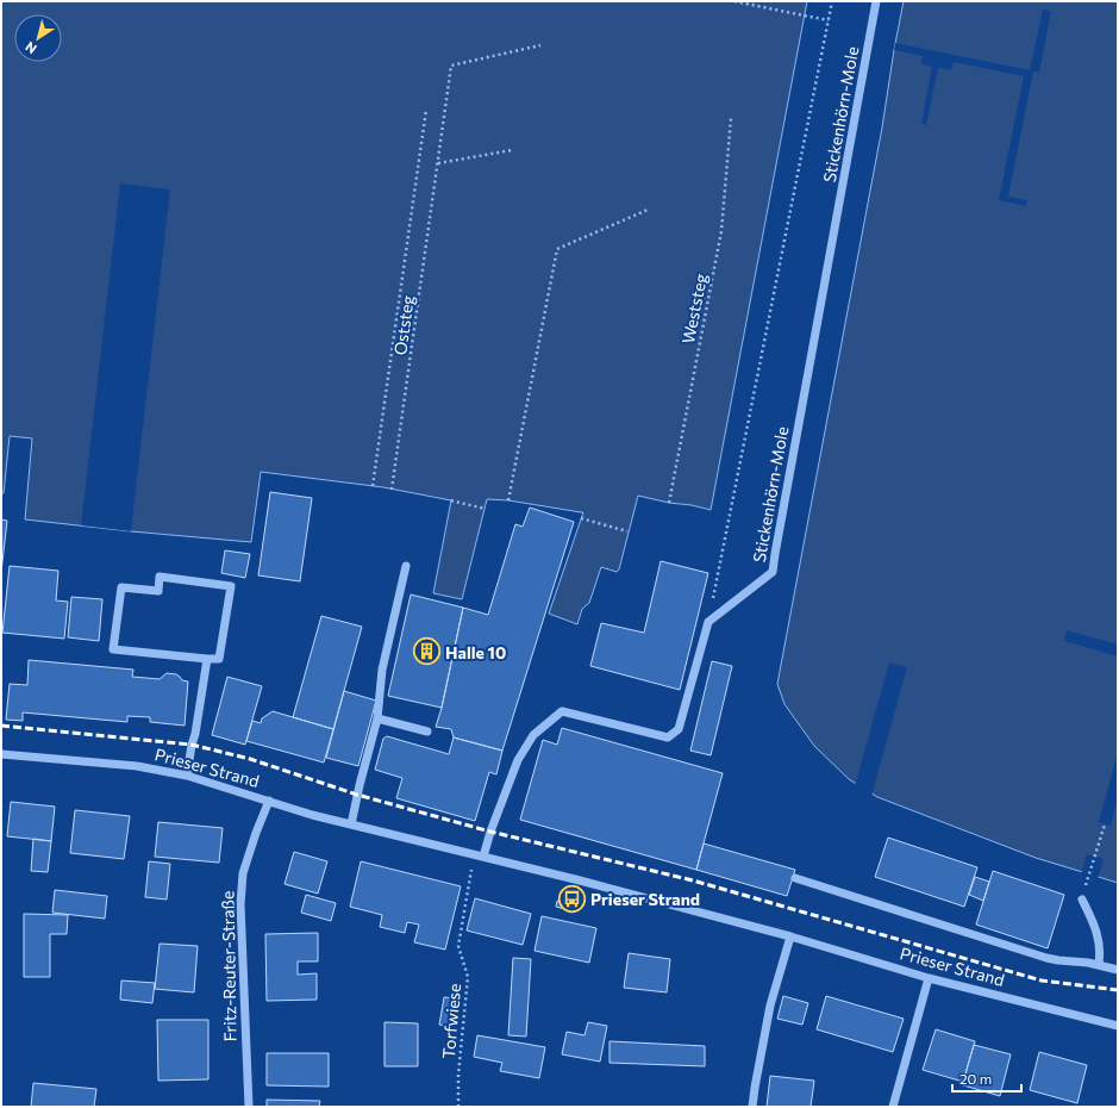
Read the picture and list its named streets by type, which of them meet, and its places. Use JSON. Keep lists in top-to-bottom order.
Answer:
{
  "streets": {
    "street": ["Stickenhörn-Mole", "Prieser Strand", "Fritz-Reuter-Straße"],
    "path": ["Weststeg", "Oststeg", "Torfwiese"]
  },
  "crossings": [
    ["Prieser Strand", "Fritz-Reuter-Straße"],
    ["Prieser Strand", "Torfwiese"]
  ],
  "places": {
    "building": ["Halle 10"],
    "bus stop": ["Prieser Strand"]
  },
  "scale_bar": "20 m",
  "north": "bottom left"
}
